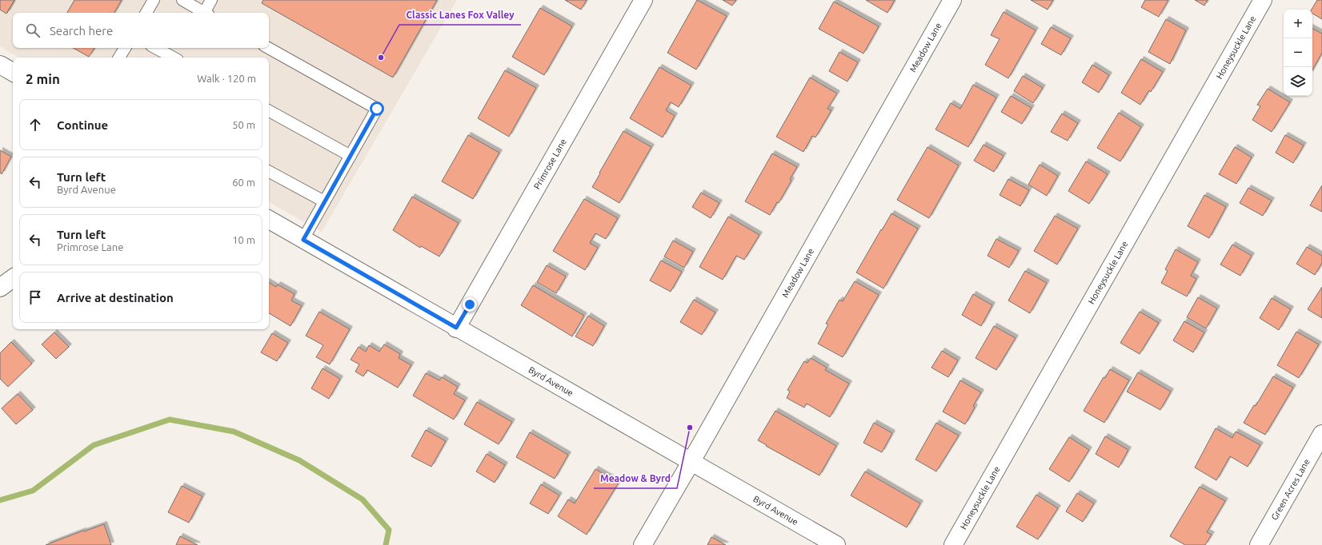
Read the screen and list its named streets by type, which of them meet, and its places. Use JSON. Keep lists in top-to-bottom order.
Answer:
{
  "streets": {
    "street": [
      "Meadow Lane",
      "Honeysuckle Lane",
      "Primrose Lane",
      "Byrd Avenue",
      "Green Acres Lane"
    ]
  },
  "crossings": [
    ["Meadow Lane", "Byrd Avenue"],
    ["Primrose Lane", "Byrd Avenue"]
  ],
  "places": ["Classic Lanes Fox Valley", "Meadow & Byrd"],
  "page": {
    "map_buttons": ["+", "−"],
    "search": "Search here",
    "heading": ["2 min", "Walk · 120 m"],
    "list": [
      ["Continue", "50 m"],
      ["Turn left", "Byrd Avenue", "60 m"],
      ["Turn left", "Primrose Lane", "10 m"],
      "Arrive at destination"
    ]
  }
}
